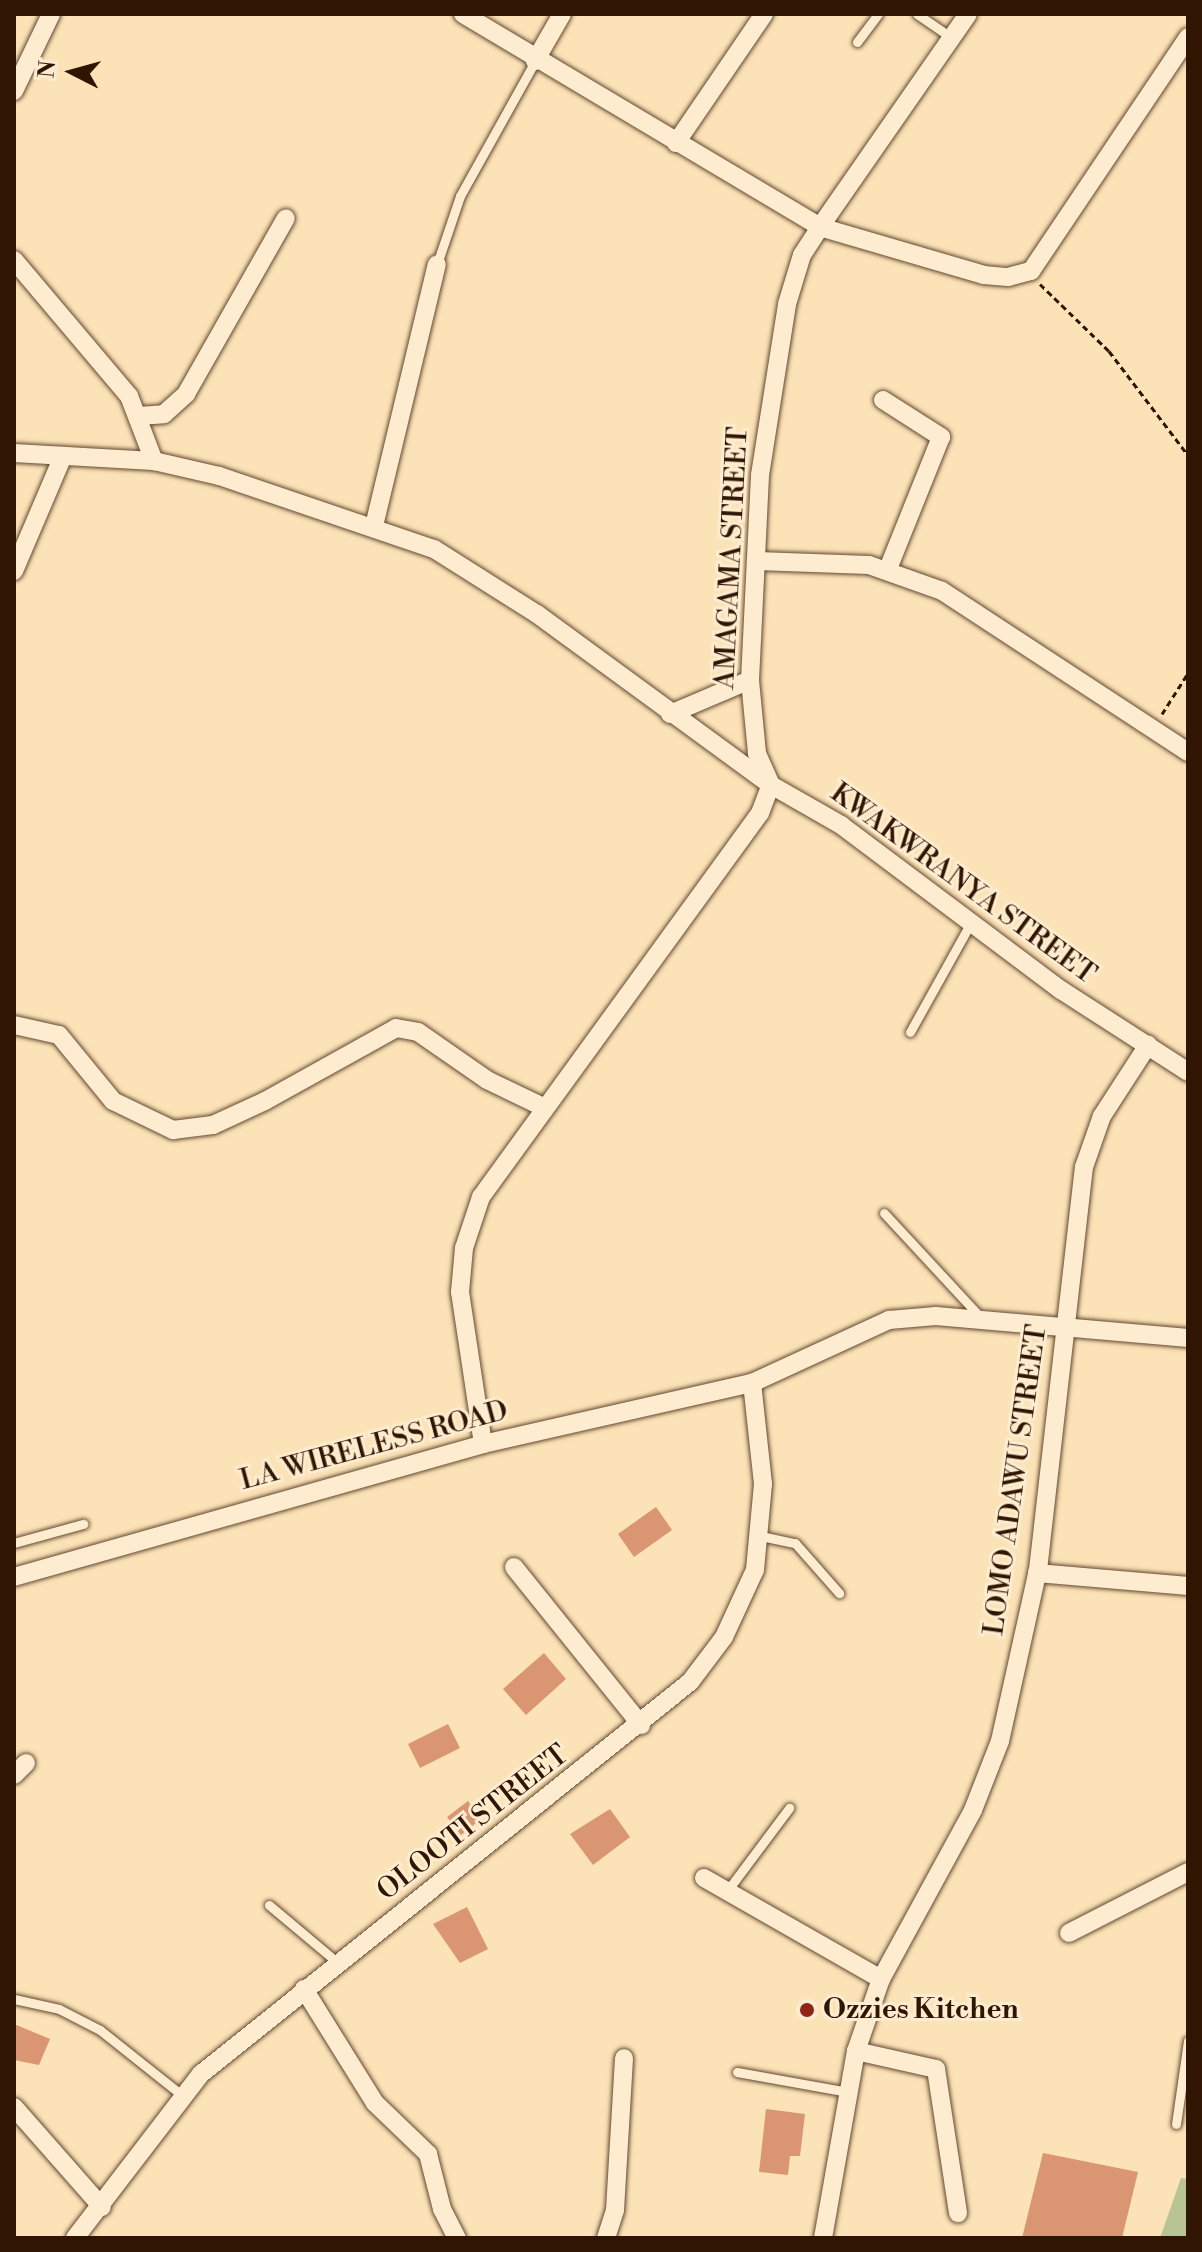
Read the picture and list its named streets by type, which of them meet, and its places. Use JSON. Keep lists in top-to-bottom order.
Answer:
{
  "streets": {
    "street": [
      "AMAGAMA STREET",
      "KWAKWRANYA STREET",
      "LA WIRELESS ROAD",
      "LOMO ADAWU STREET",
      "OLOOTI STREET"
    ]
  },
  "crossings": [
    ["AMAGAMA STREET", "KWAKWRANYA STREET"],
    ["KWAKWRANYA STREET", "LOMO ADAWU STREET"],
    ["LA WIRELESS ROAD", "LOMO ADAWU STREET"],
    ["LA WIRELESS ROAD", "OLOOTI STREET"]
  ],
  "places": ["Ozzies Kitchen"],
  "north": "left"
}
